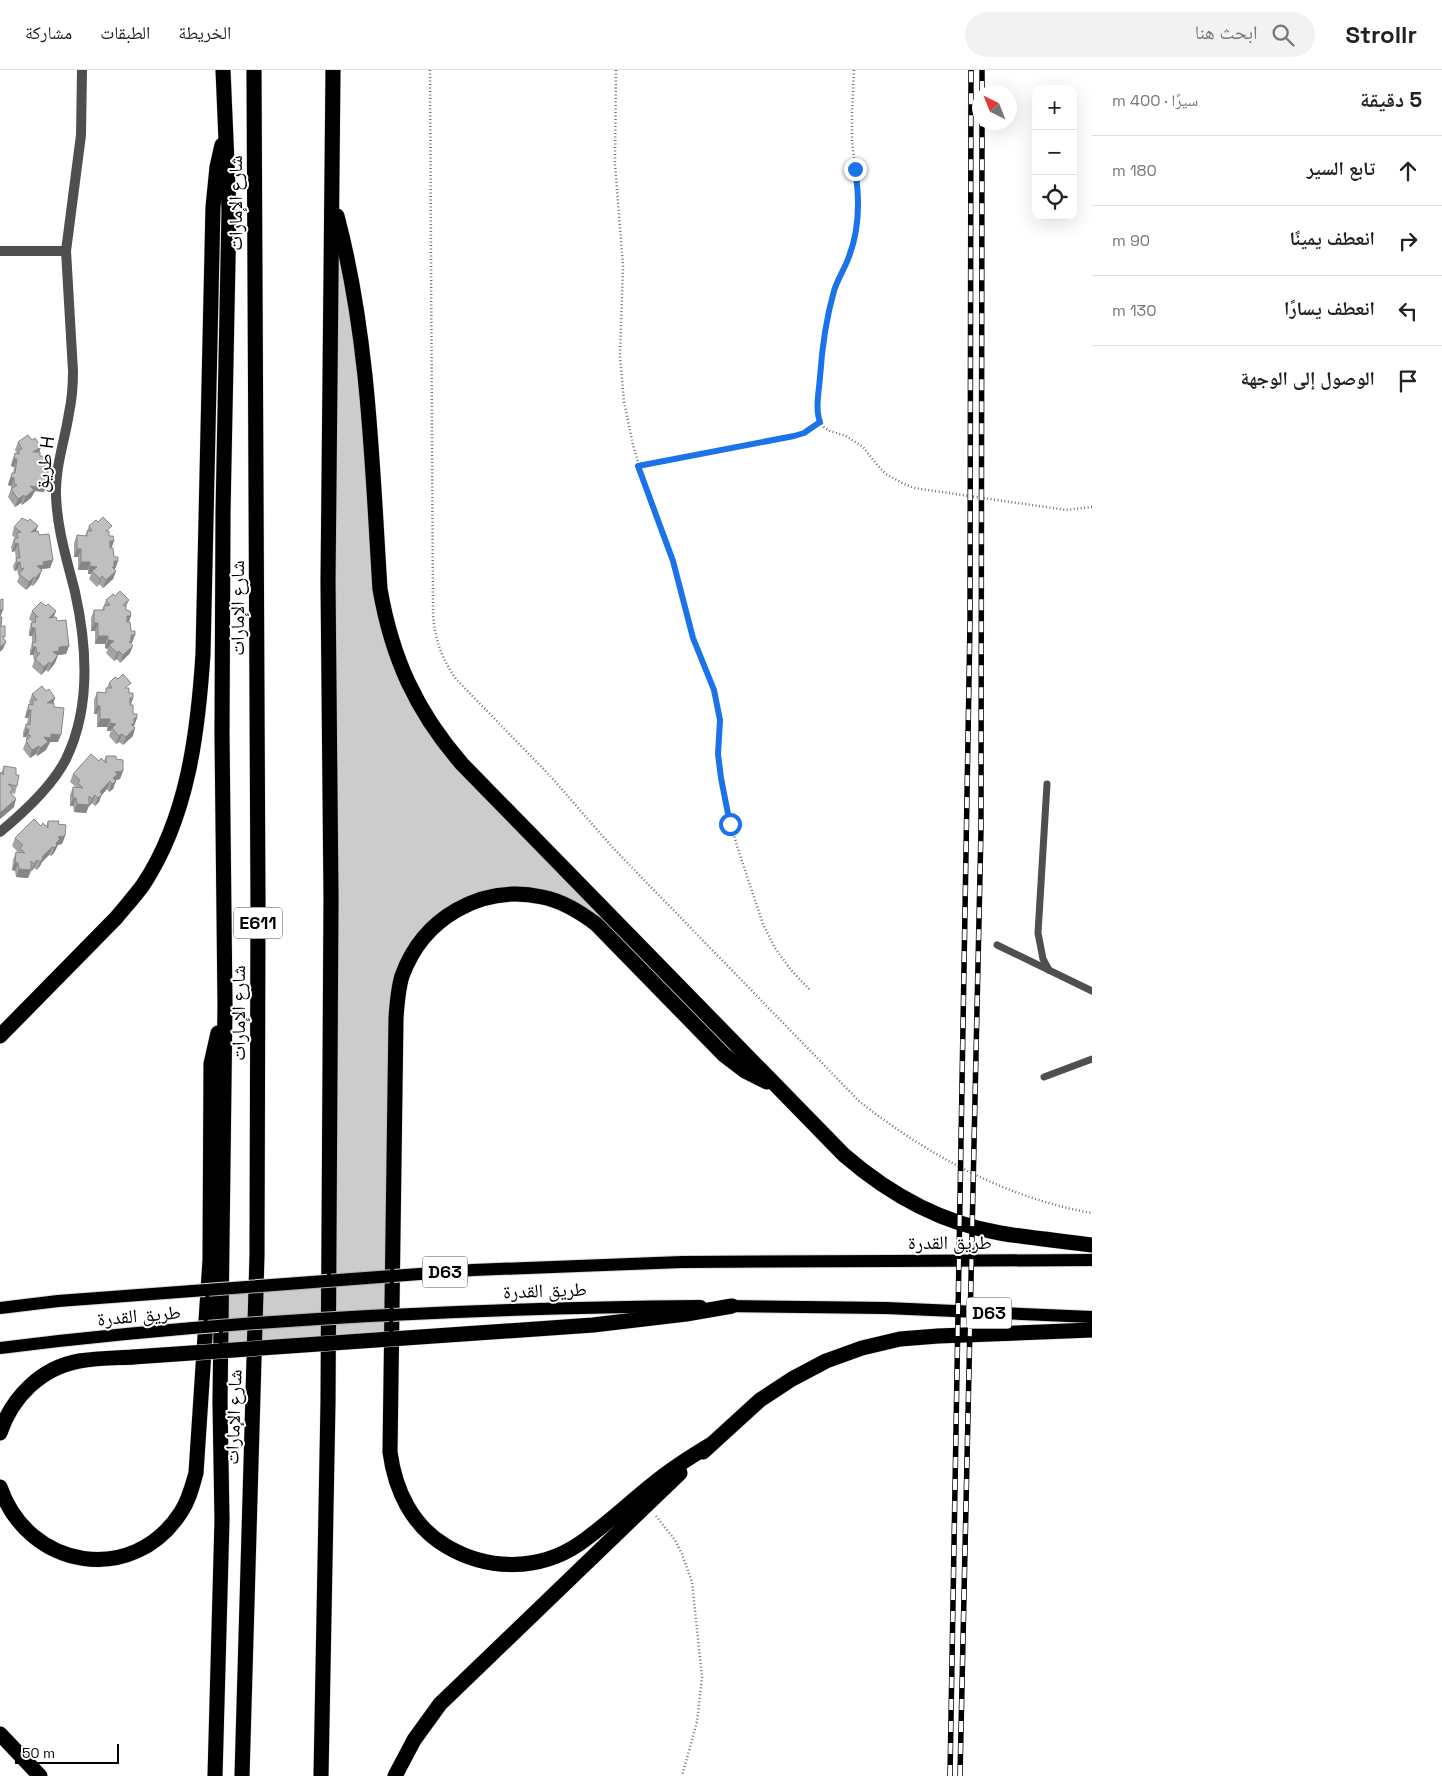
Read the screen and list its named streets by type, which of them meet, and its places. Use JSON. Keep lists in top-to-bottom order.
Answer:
{
  "streets": {
    "highway": ["شارع الإمارات", "E611"],
    "main road": ["طريق القدرة", "D63"],
    "street": ["طريق H"]
  },
  "scale_bar": "50 m",
  "north": "top left",
  "page": {
    "header": "Strollr",
    "search": "ابحث هنا",
    "nav": ["الخريطة", "الطبقات", "مشاركة"],
    "heading": ["5 دقيقة", "سيرًا · 400 m"],
    "map_buttons": ["+", "−"],
    "list": [
      ["تابع السير", "180 m"],
      ["انعطف يمينًا", "90 m"],
      ["انعطف يسارًا", "130 m"],
      "الوصول إلى الوجهة"
    ],
    "scale": "50 m"
  }
}
